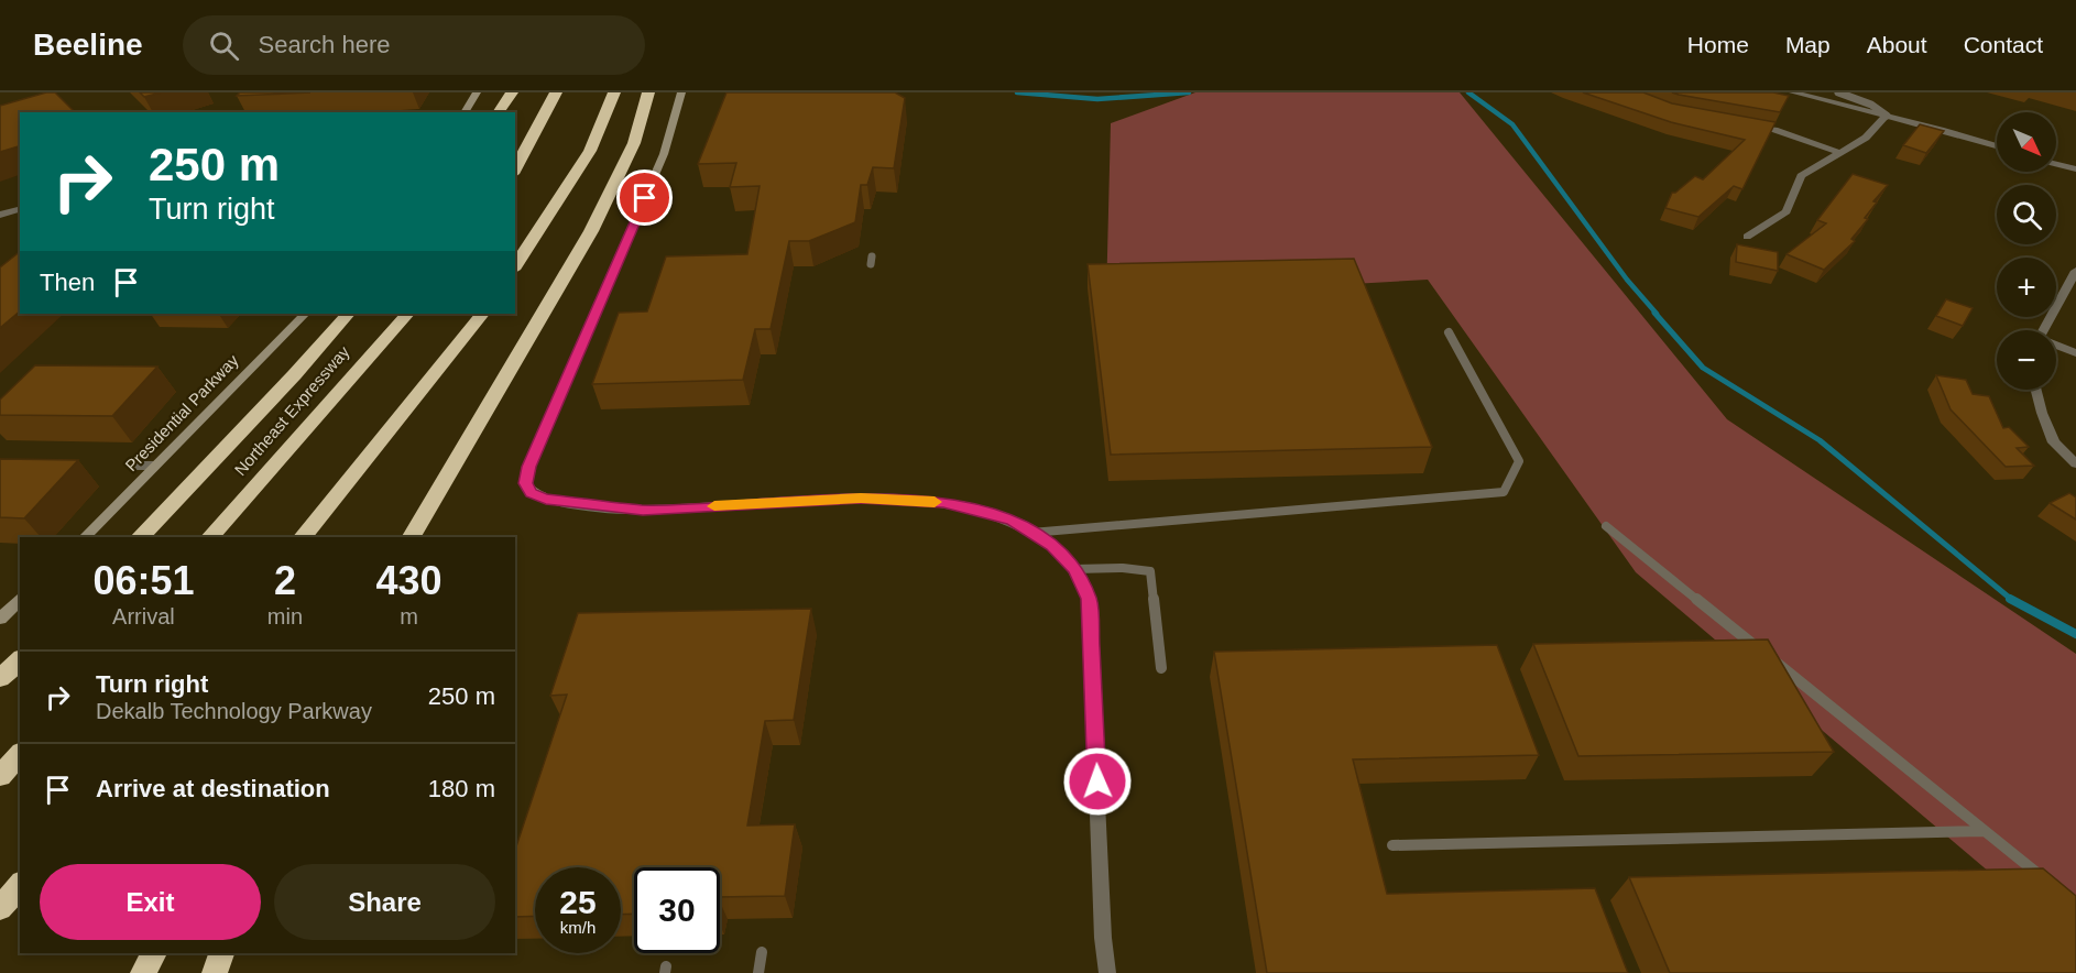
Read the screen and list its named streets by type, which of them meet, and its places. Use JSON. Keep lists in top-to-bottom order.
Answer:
{
  "streets": {
    "highway": ["Northeast Expressway"],
    "street": ["Presidential Parkway"]
  },
  "north": "bottom right",
  "page": {
    "header": "Beeline",
    "search": "Search here",
    "nav": [
      "Home",
      "Map",
      "About",
      "Contact"
    ],
    "map_buttons": ["+", "−"],
    "turn": ["250 m", "Turn right"],
    "then": "Then",
    "eta": [
      "06:51",
      "Arrival",
      "2",
      "min",
      "430",
      "m"
    ],
    "list": [
      {
        "name": "Turn right",
        "note": "Dekalb Technology Parkway",
        "value": "250 m"
      },
      {
        "name": "Arrive at destination",
        "value": "180 m"
      }
    ],
    "buttons": ["Exit", "Share"],
    "speed": "25 km/h",
    "limit": "30"
  }
}
